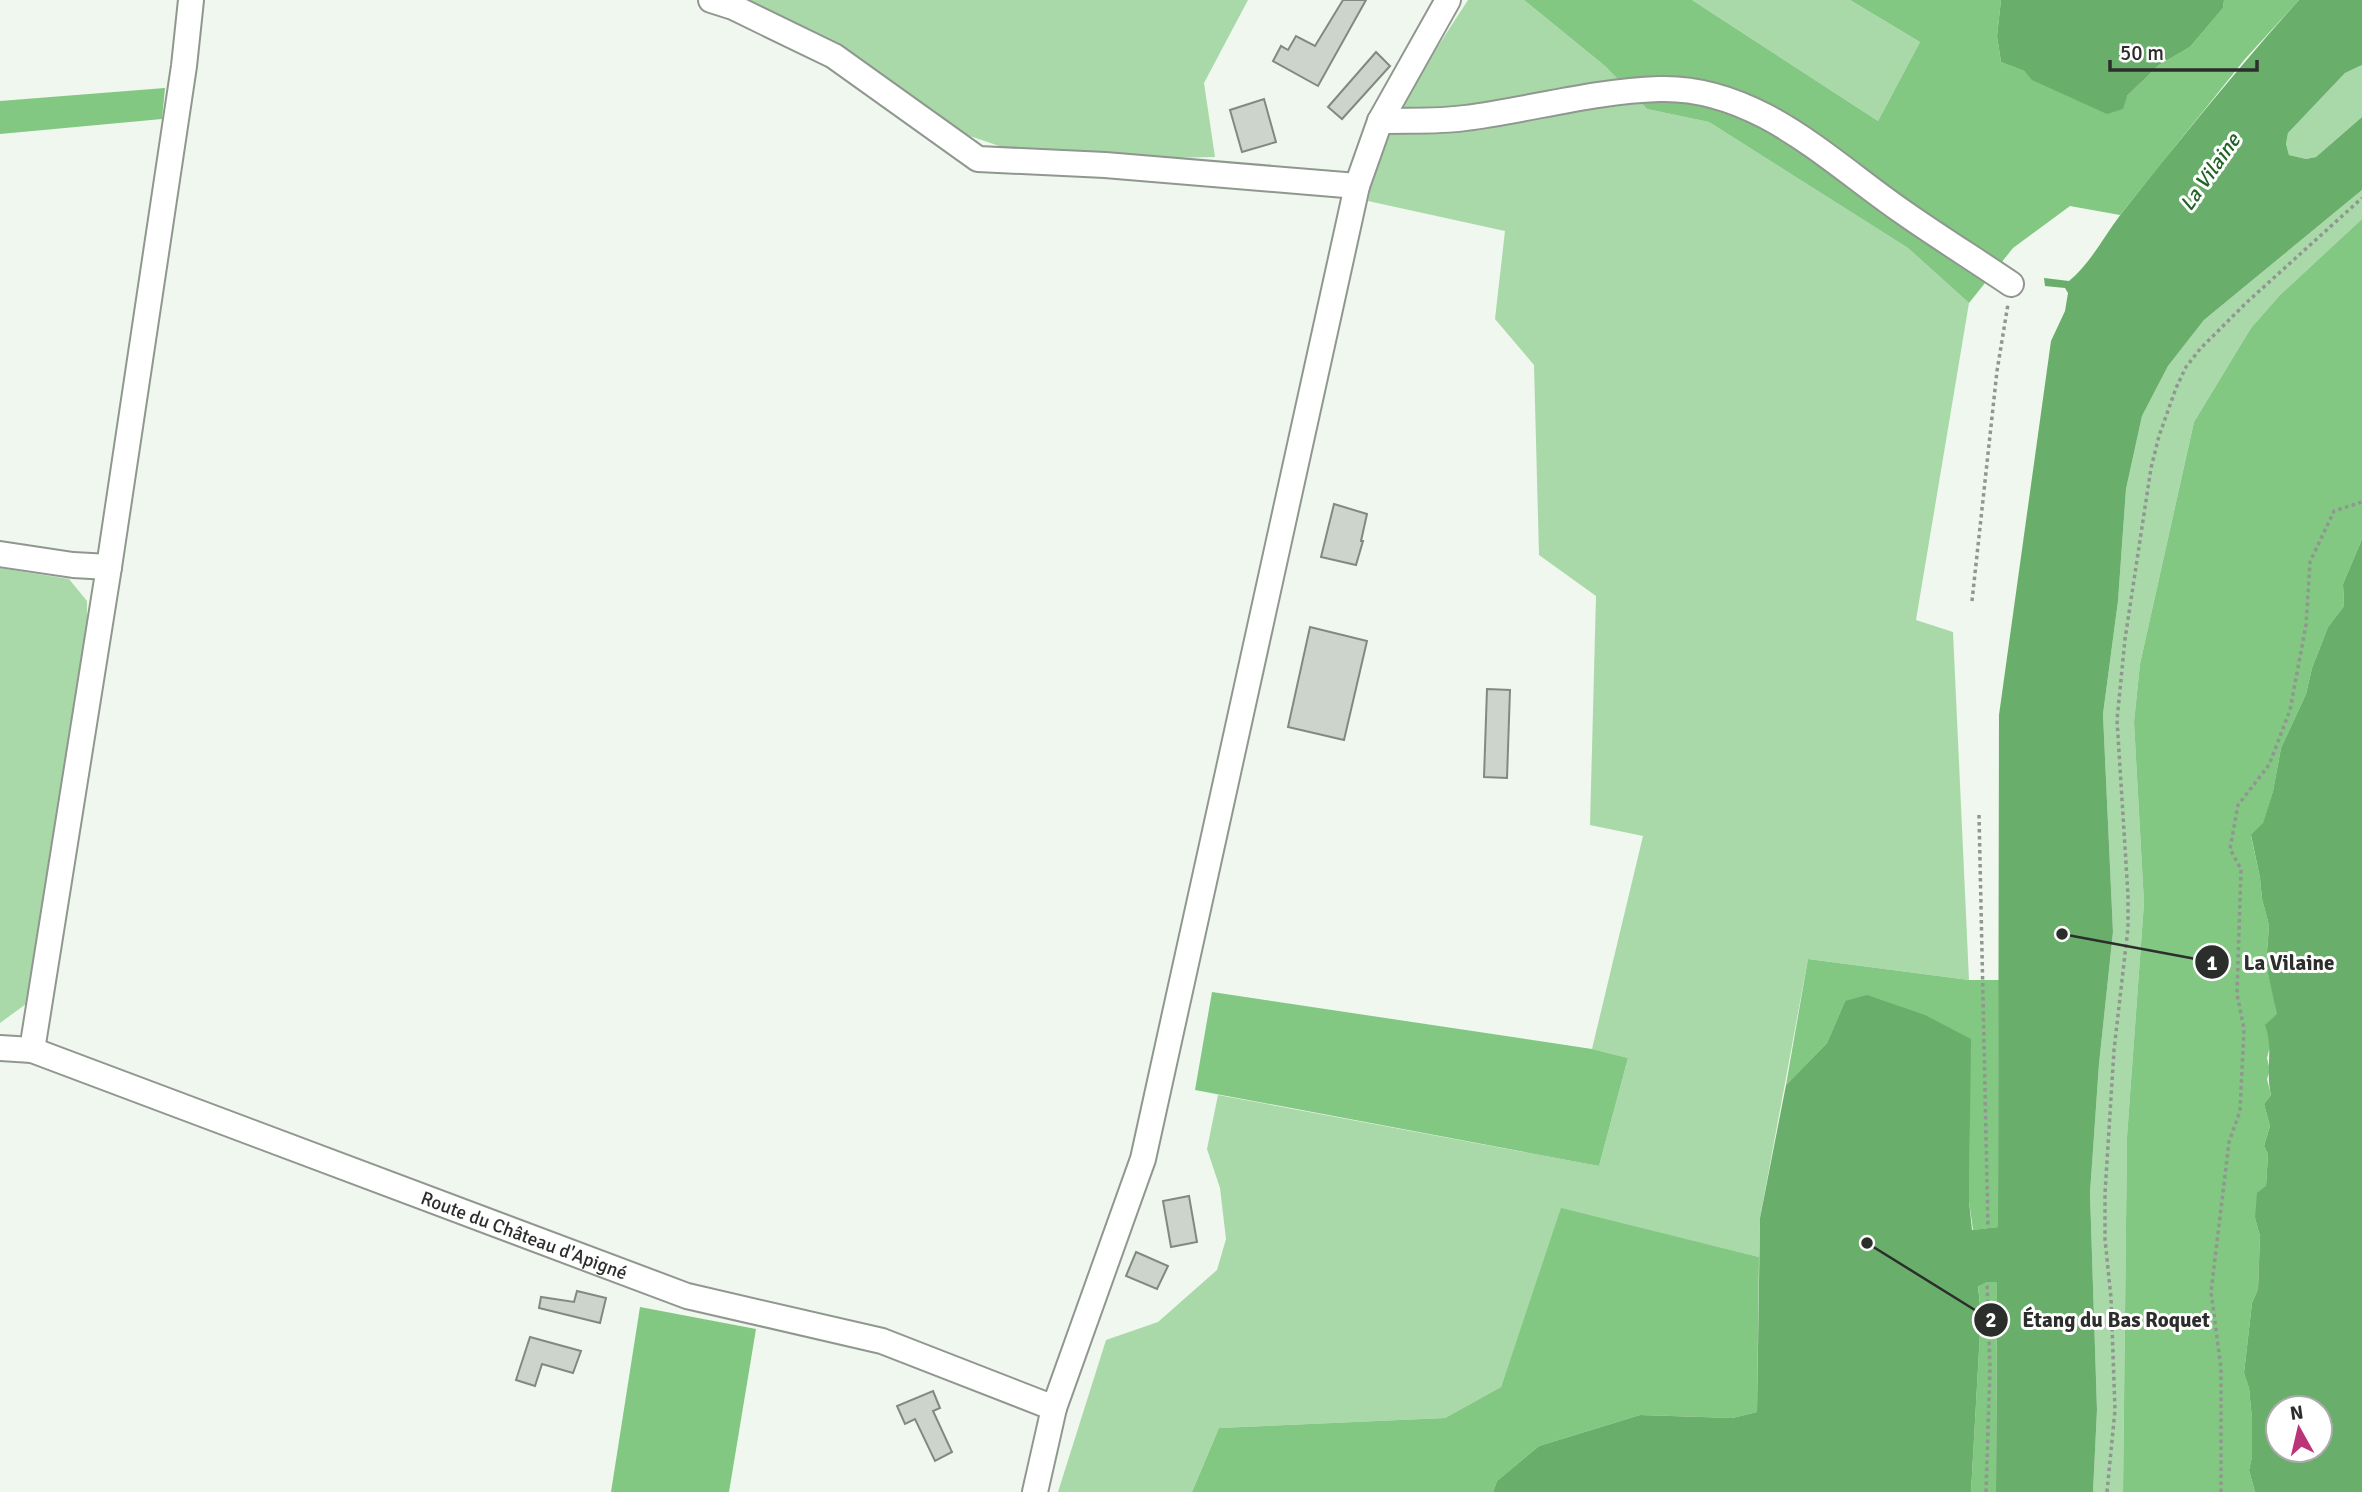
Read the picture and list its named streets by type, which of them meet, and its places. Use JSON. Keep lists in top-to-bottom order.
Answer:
{
  "streets": {
    "street": ["Route du Château d'Apigné"]
  },
  "water": ["La Vilaine"],
  "places": ["La Vilaine", "Étang du Bas Roquet"],
  "scale_bar": "50 m",
  "north": "top"
}
